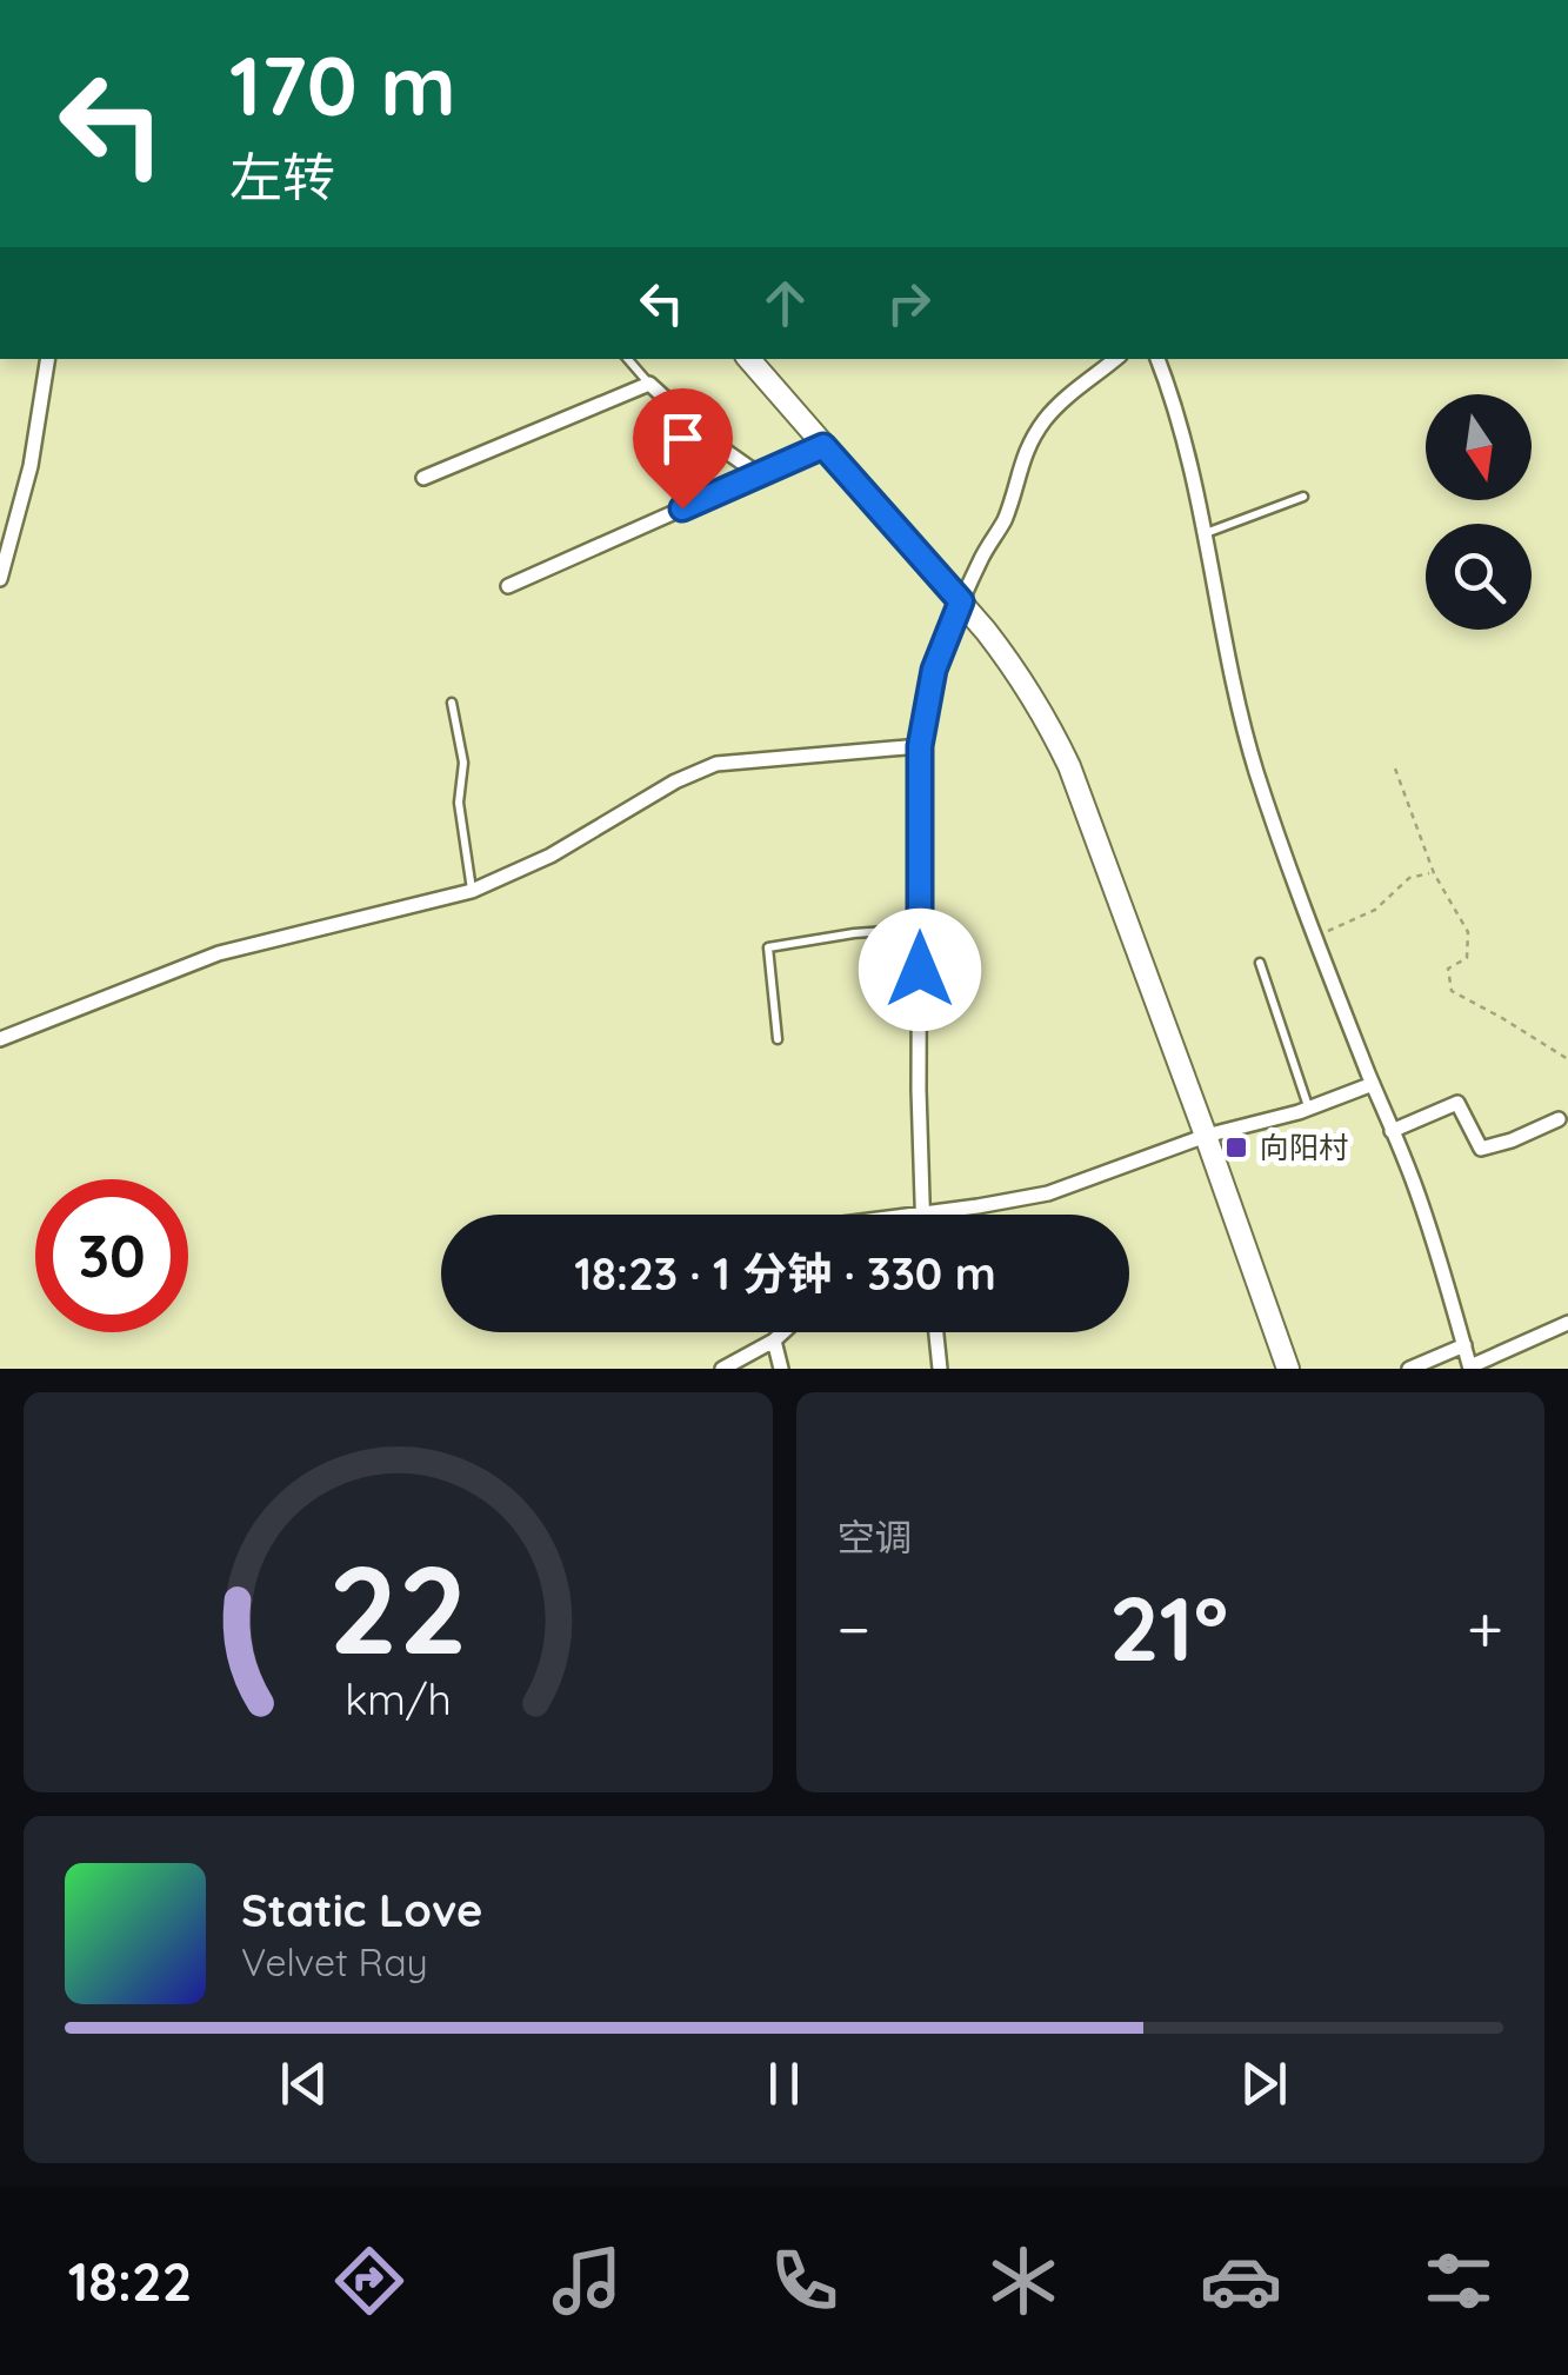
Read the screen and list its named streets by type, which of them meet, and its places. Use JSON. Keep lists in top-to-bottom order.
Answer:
{
  "places": {
    "transit": ["向阳村"]
  },
  "north": "bottom",
  "page": {
    "turn": ["170 m", "左转"],
    "limit": "30",
    "trip": "18:23 · 1 分钟 · 330 m",
    "tile": "空调",
    "heat": ["−", "21°", "+"],
    "song": ["Static Love", "Velvet Ray"],
    "tabs": "18:22",
    "gauge": ["22", "km/h"]
  }
}
